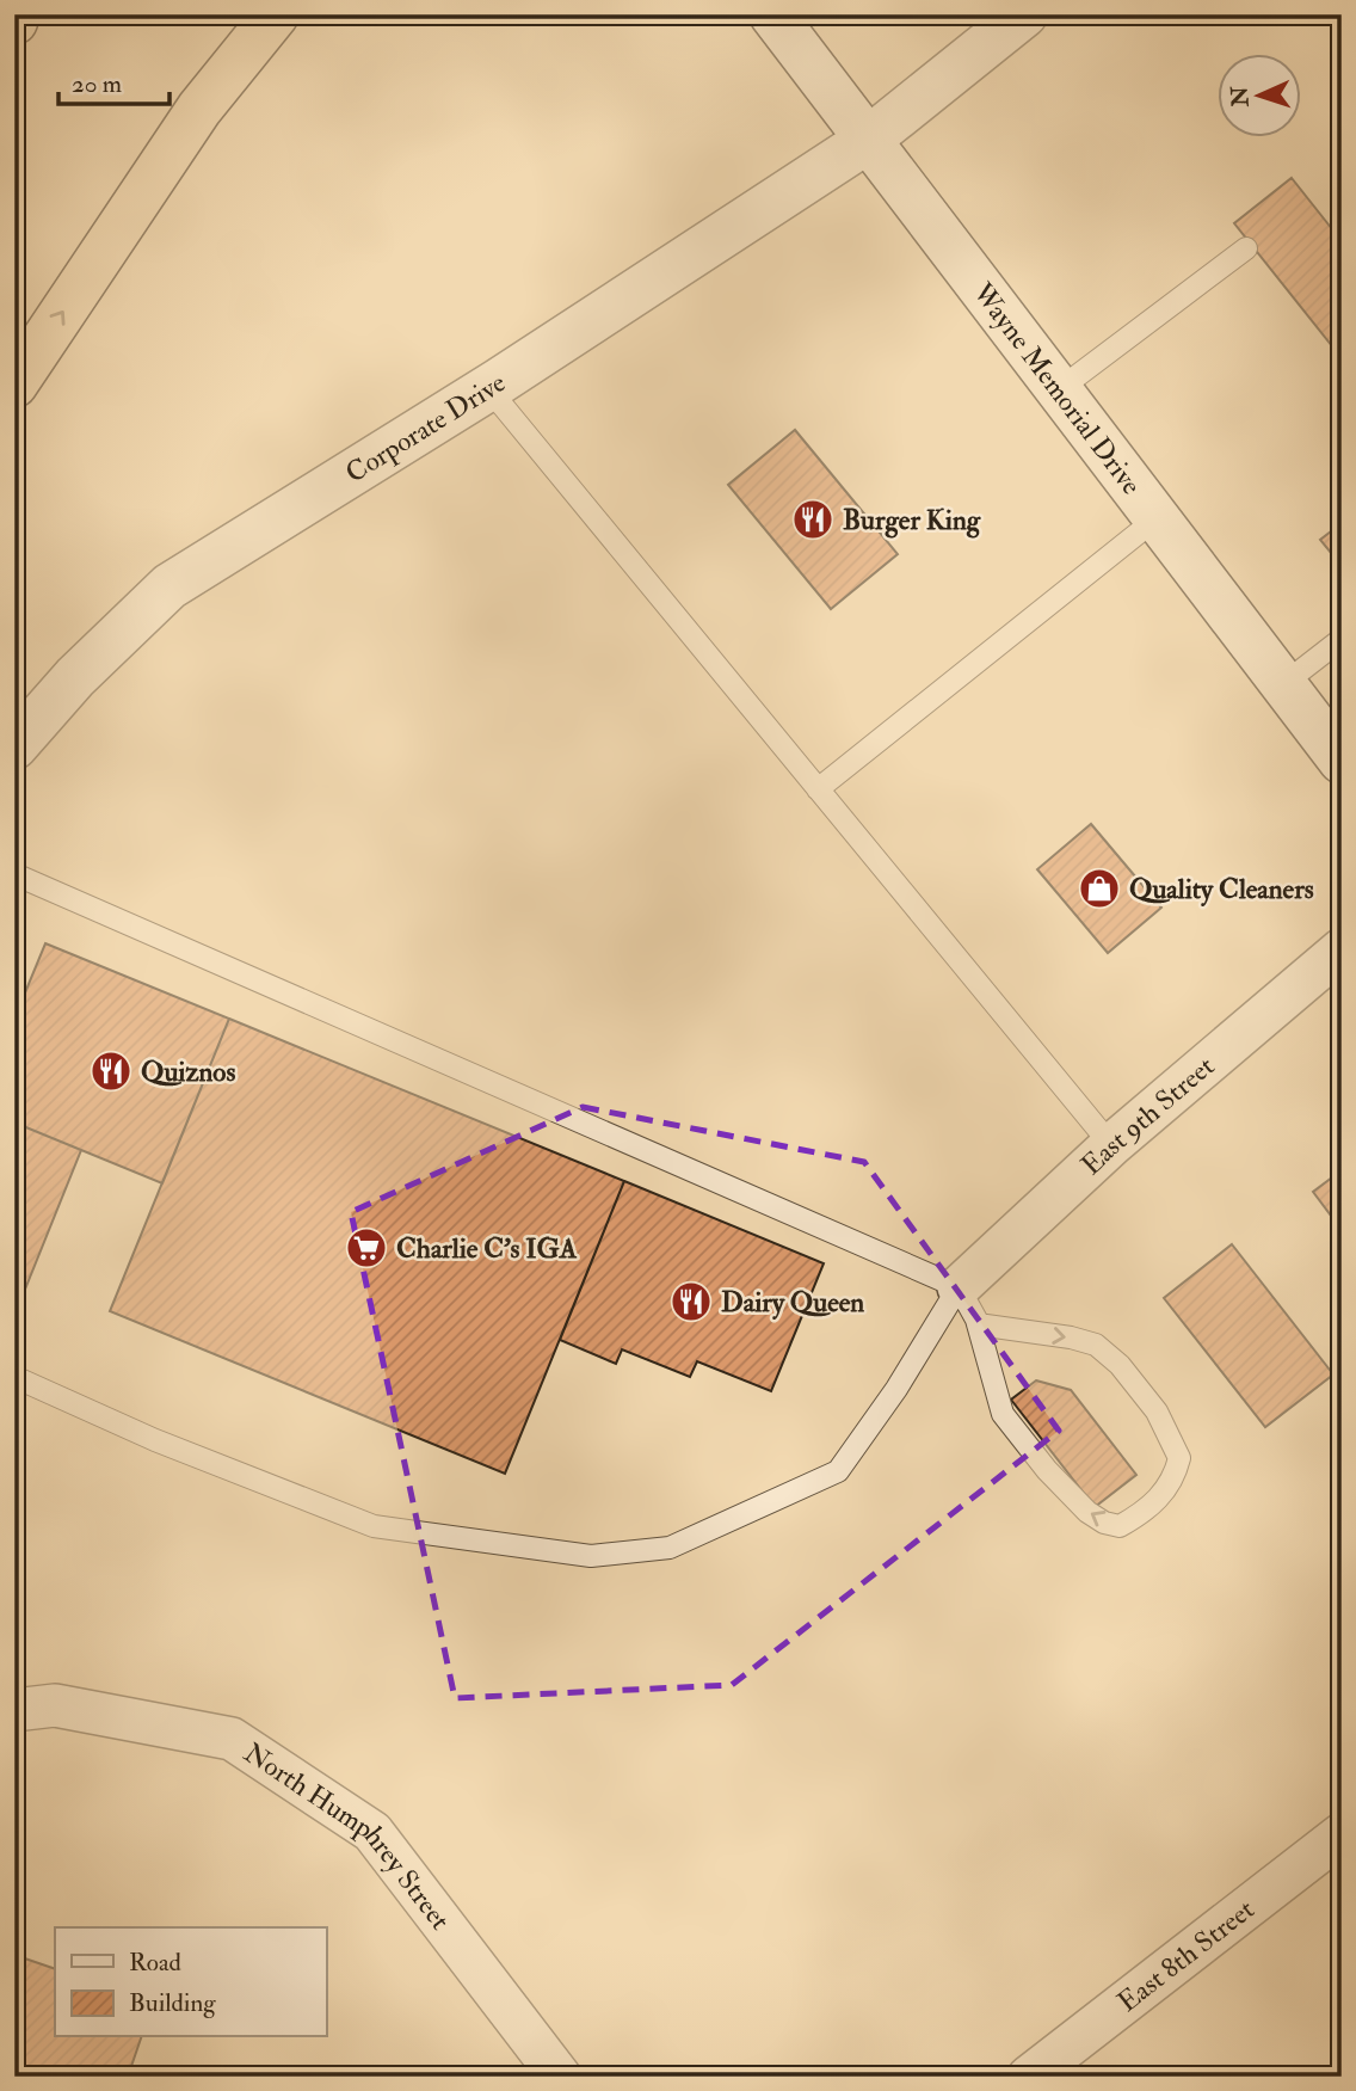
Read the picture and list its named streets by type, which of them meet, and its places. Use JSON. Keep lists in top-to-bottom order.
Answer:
{
  "streets": {
    "street": [
      "Wayne Memorial Drive",
      "Corporate Drive",
      "East 9th Street",
      "North Humphrey Street",
      "East 8th Street"
    ]
  },
  "crossings": [
    ["Wayne Memorial Drive", "Corporate Drive"]
  ],
  "places": {
    "restaurant": ["Burger King", "Quiznos", "Dairy Queen"],
    "shop": ["Quality Cleaners"],
    "supermarket": ["Charlie C's IGA"]
  },
  "legend": ["Road", "Building"],
  "scale_bar": "20 m",
  "north": "left"
}
